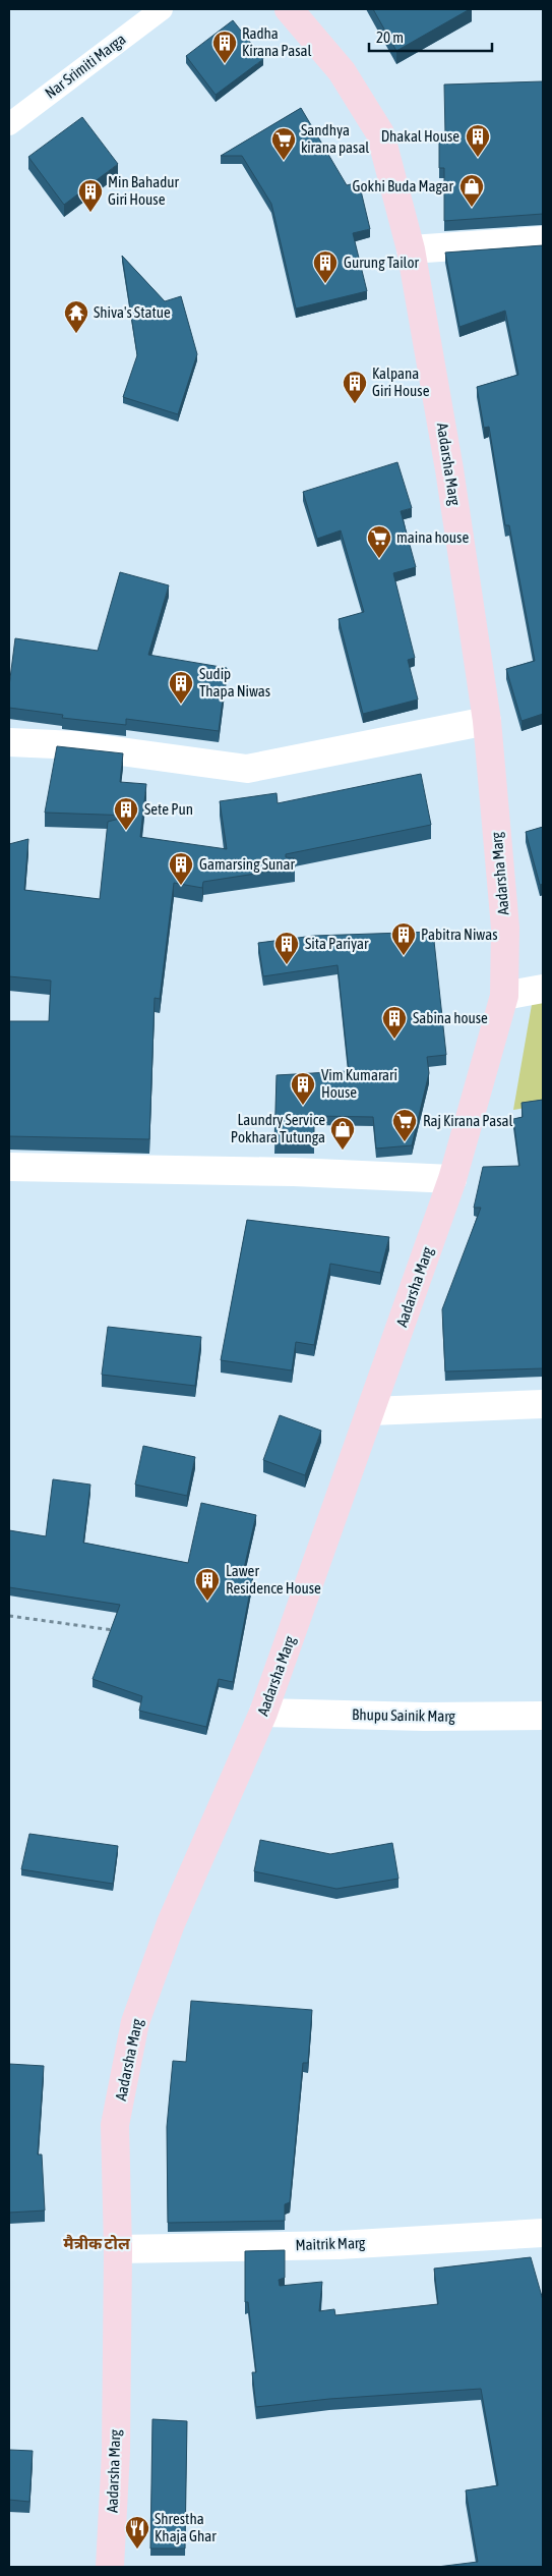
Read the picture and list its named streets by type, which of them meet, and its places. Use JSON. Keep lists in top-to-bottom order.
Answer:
{
  "streets": {
    "main road": ["Aadarsha Marg"],
    "street": ["Bhupu Sainik Marg", "Maitrik Marg"],
    "lane": ["Nar Srimiti Marga"]
  },
  "crossings": [
    ["Aadarsha Marg", "Bhupu Sainik Marg"],
    ["Aadarsha Marg", "Maitrik Marg"]
  ],
  "districts": ["मैत्रीक टोल"],
  "places": {
    "building": [
      "Radha Kirana Pasal",
      "Dhakal House",
      "Min Bahadur Giri House",
      "Gurung Tailor",
      "Kalpana Giri House",
      "Sudip Thapa Niwas",
      "Sete Pun",
      "Gamarsing Sunar",
      "Pabitra Niwas",
      "Sita Pariyar",
      "Sabina house",
      "Vim Kumarari House",
      "Lawer Residence House"
    ],
    "supermarket": ["Sandhya kirana pasal", "maina house", "Raj Kirana Pasal"],
    "shop": ["Gokhi Buda Magar", "Laundry Service Pokhara Tutunga"],
    "temple": ["Shiva's Statue"],
    "restaurant": ["Shrestha Khaja Ghar"]
  },
  "scale_bar": "20 m"
}
